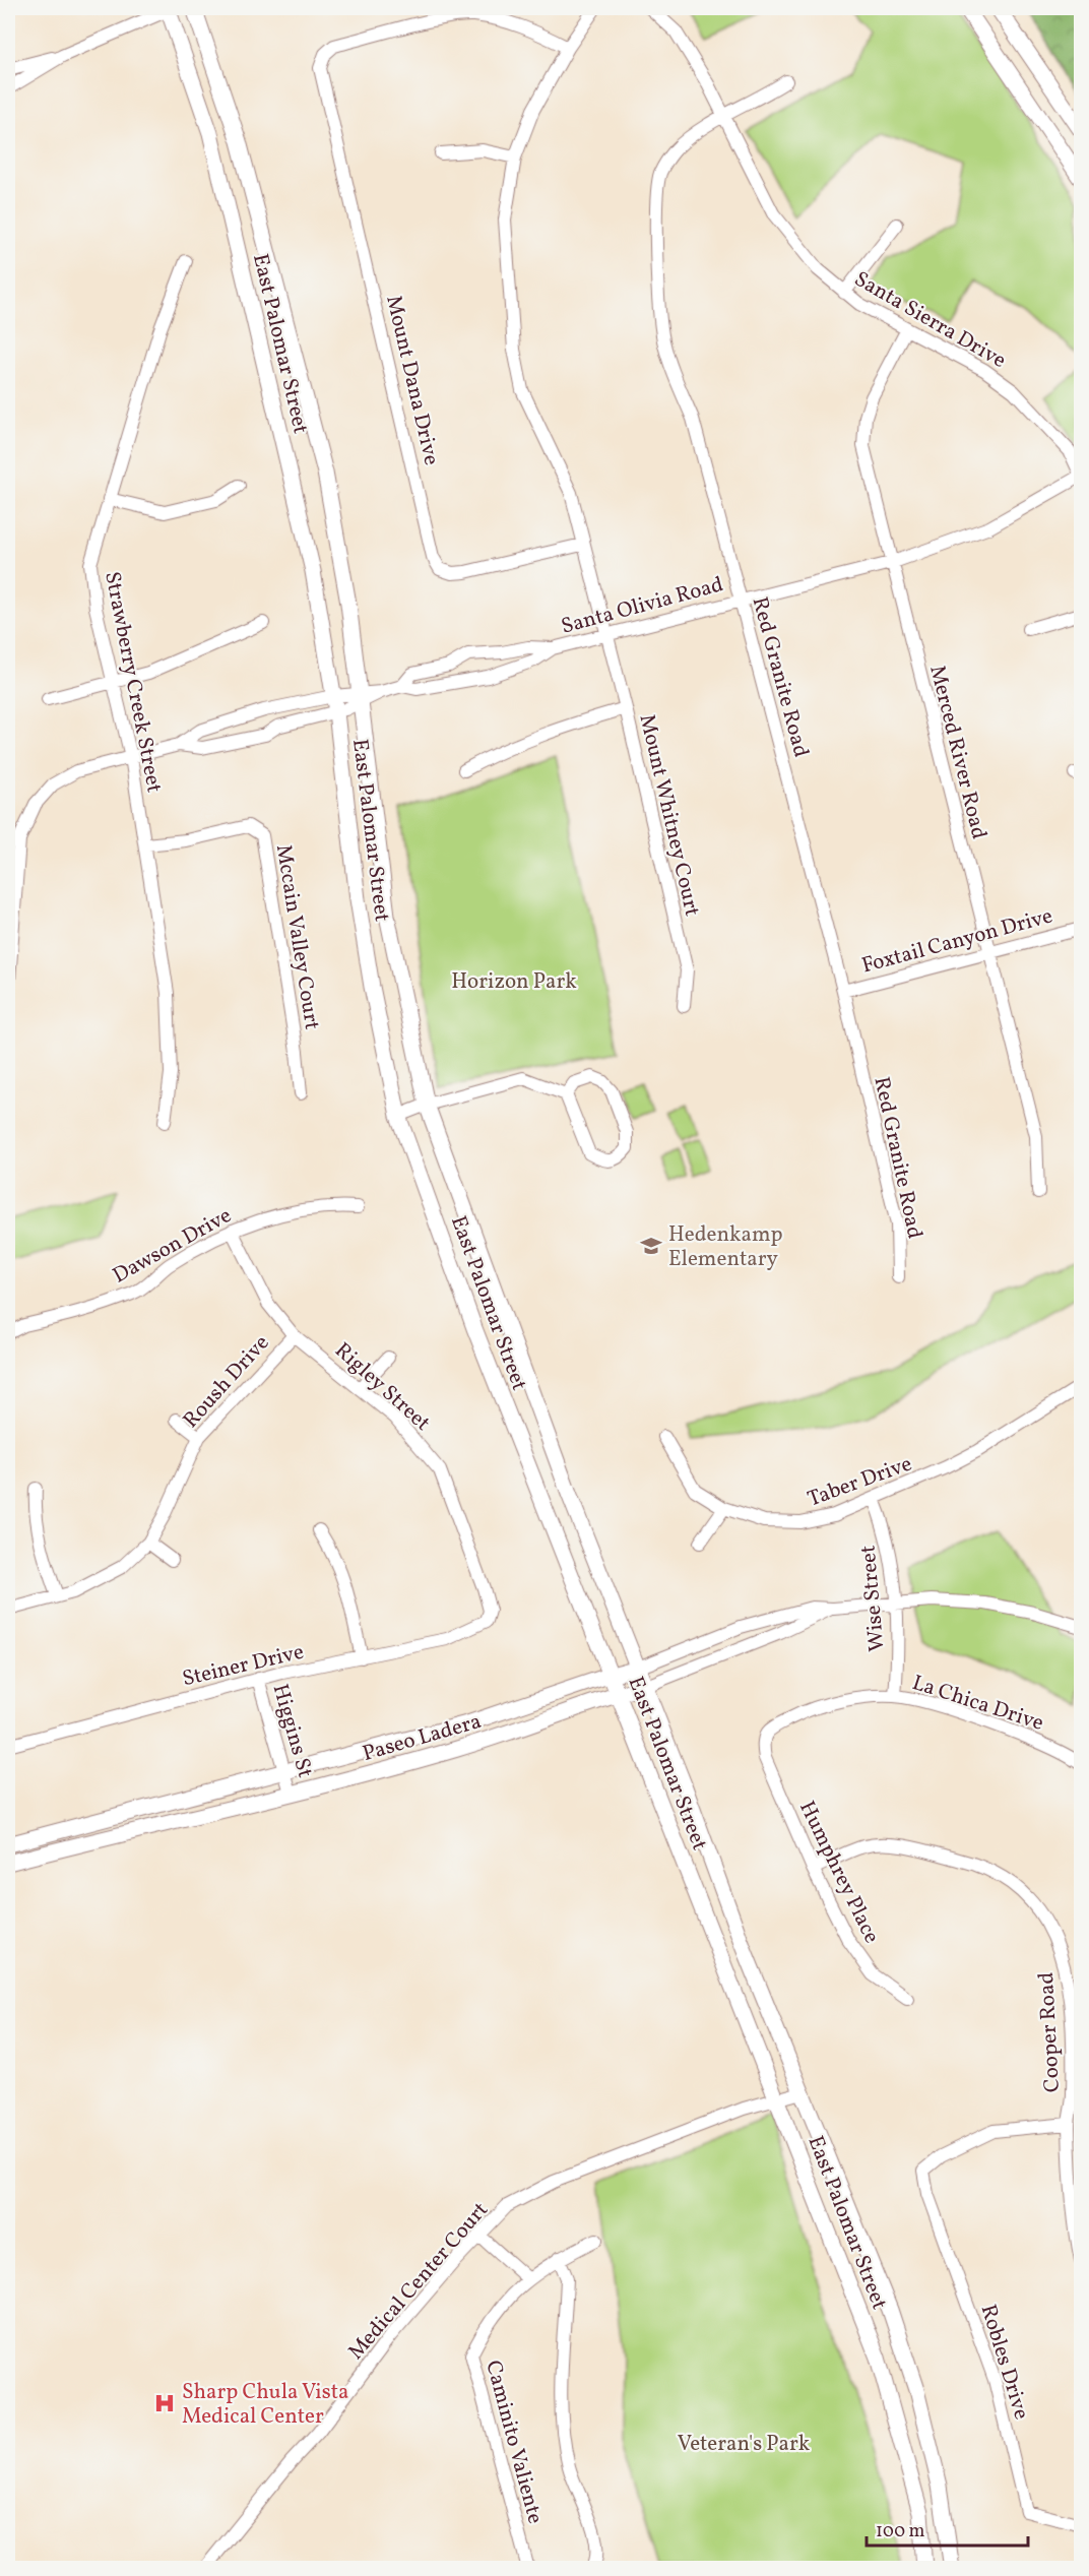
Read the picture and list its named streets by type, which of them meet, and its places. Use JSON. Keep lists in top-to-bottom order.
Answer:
{
  "streets": {
    "main road": ["East Palomar Street", "Paseo Ladera"],
    "street": [
      "Santa Sierra Drive",
      "Mount Dana Drive",
      "Santa Olivia Road",
      "Red Granite Road",
      "Strawberry Creek Street",
      "Merced River Road",
      "Mount Whitney Court",
      "Mccain Valley Court",
      "Foxtail Canyon Drive",
      "Dawson Drive",
      "Roush Drive",
      "Rigley Street",
      "Taber Drive",
      "Wise Street",
      "Steiner Drive",
      "La Chica Drive",
      "Higgins St",
      "Humphrey Place",
      "Cooper Road",
      "Medical Center Court",
      "Robles Drive",
      "Caminito Valiente"
    ]
  },
  "crossings": [
    ["Santa Sierra Drive", "Santa Olivia Road"],
    ["Santa Sierra Drive", "Red Granite Road"],
    ["Santa Sierra Drive", "Merced River Road"],
    ["East Palomar Street", "Santa Olivia Road"],
    ["East Palomar Street", "Paseo Ladera"],
    ["East Palomar Street", "Medical Center Court"],
    ["Mount Dana Drive", "Mount Whitney Court"],
    ["Santa Olivia Road", "Red Granite Road"],
    ["Santa Olivia Road", "Strawberry Creek Street"],
    ["Santa Olivia Road", "Merced River Road"],
    ["Santa Olivia Road", "Mount Whitney Court"],
    ["Red Granite Road", "Foxtail Canyon Drive"],
    ["Strawberry Creek Street", "Mccain Valley Court"],
    ["Merced River Road", "Foxtail Canyon Drive"],
    ["Dawson Drive", "Rigley Street"],
    ["Roush Drive", "Rigley Street"],
    ["Rigley Street", "Steiner Drive"],
    ["Taber Drive", "Wise Street"],
    ["Wise Street", "La Chica Drive"],
    ["Wise Street", "Paseo Ladera"],
    ["Steiner Drive", "Higgins St"],
    ["La Chica Drive", "Humphrey Place"],
    ["Higgins St", "Paseo Ladera"],
    ["Humphrey Place", "Cooper Road"],
    ["Cooper Road", "Robles Drive"]
  ],
  "parks": ["Horizon Park", "Veteran's Park"],
  "places": {
    "school or university": ["Hedenkamp Elementary"],
    "hospital": ["Sharp Chula Vista Medical Center"]
  },
  "scale_bar": "100 m"
}
